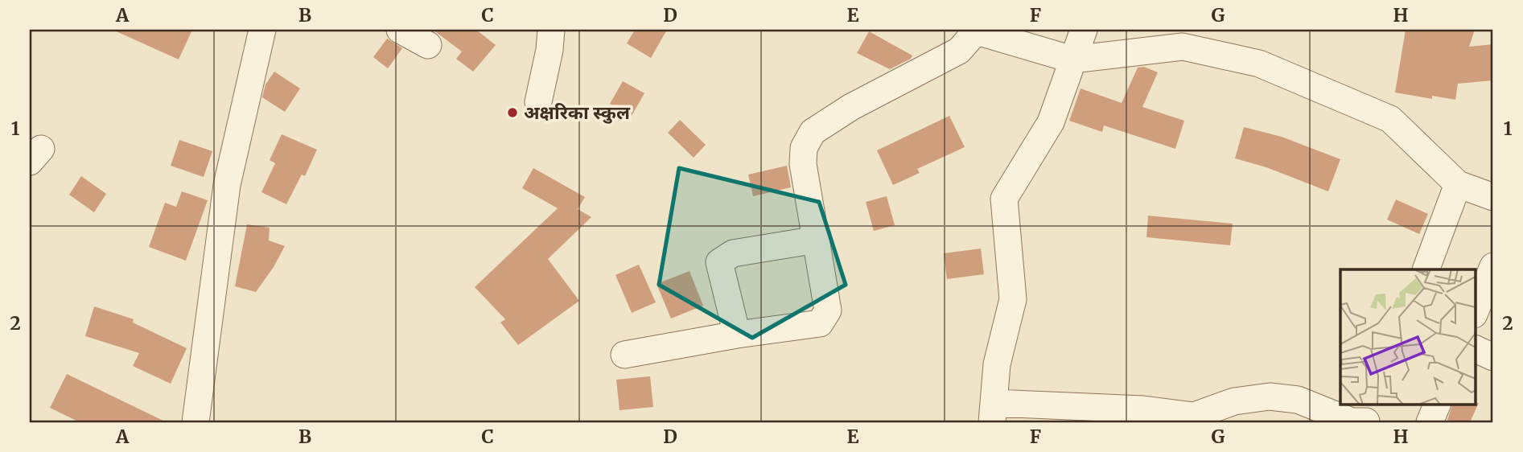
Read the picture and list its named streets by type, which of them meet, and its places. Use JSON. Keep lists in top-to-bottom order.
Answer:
{
  "places": ["अक्षरिका स्कुल"],
  "grid": {
    "columns": [
      "A",
      "B",
      "C",
      "D",
      "E",
      "F",
      "G",
      "H"
    ],
    "rows": ["1", "2"]
  }
}
